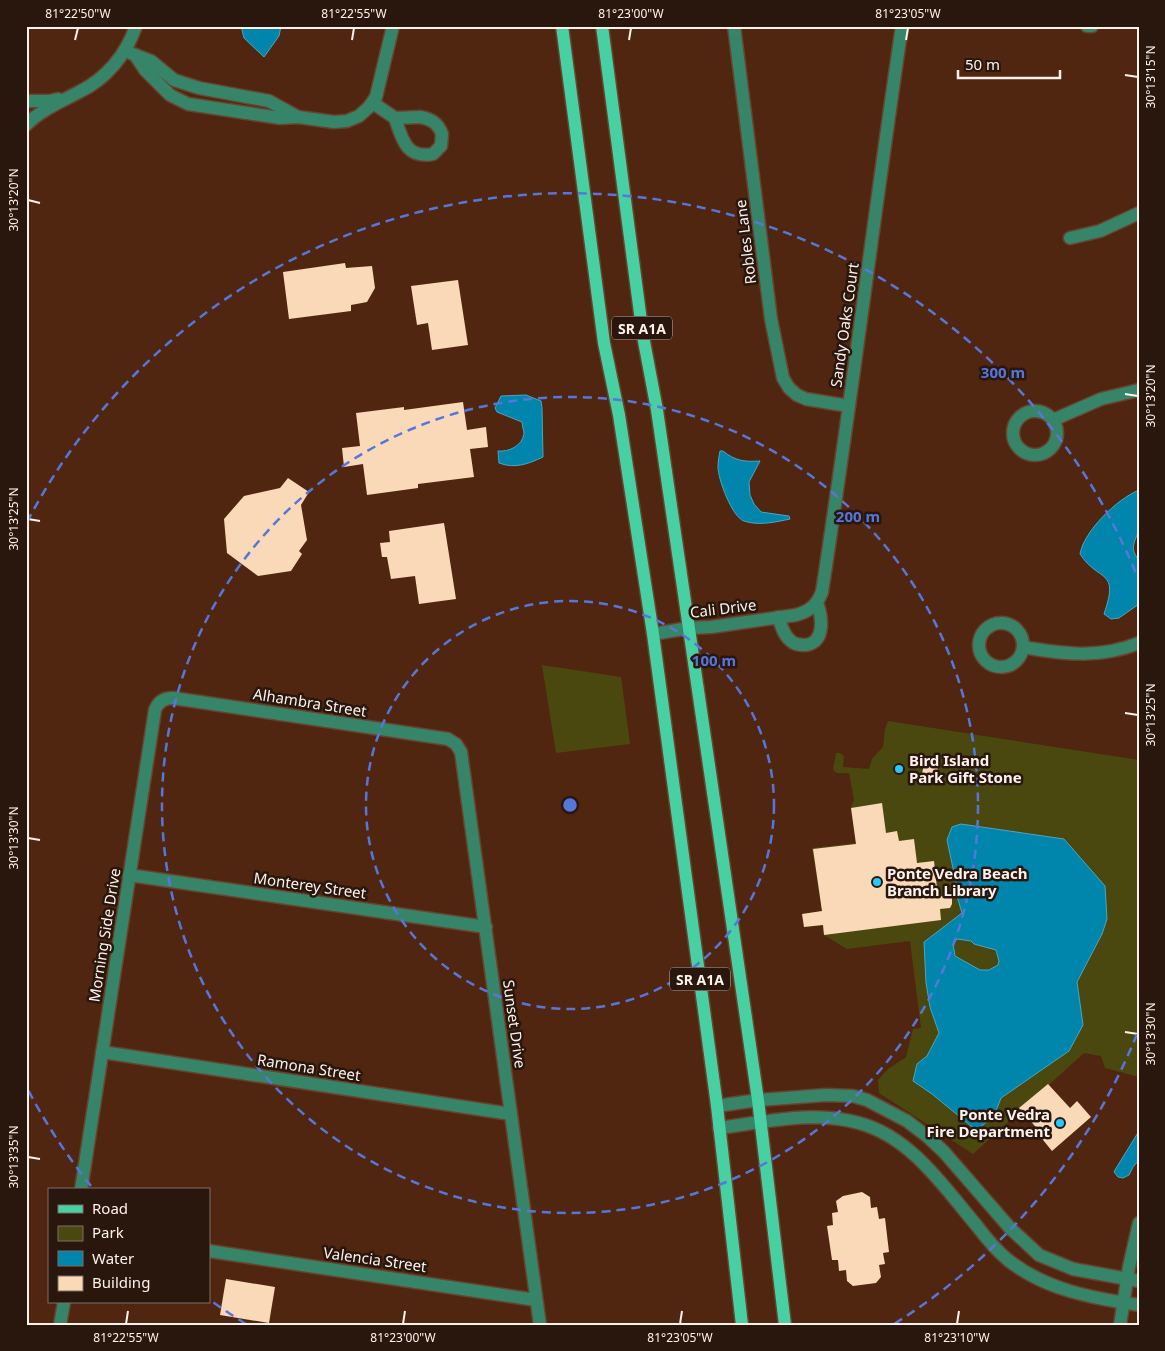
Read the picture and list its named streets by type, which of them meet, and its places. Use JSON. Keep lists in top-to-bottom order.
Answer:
{
  "streets": {
    "main road": ["SR A1A"],
    "street": [
      "Robles Lane",
      "Sandy Oaks Court",
      "Cali Drive",
      "Alhambra Street",
      "Monterey Street",
      "Morning Side Drive",
      "Sunset Drive",
      "Ramona Street",
      "Valencia Street"
    ]
  },
  "crossings": [
    ["Robles Lane", "Sandy Oaks Court"],
    ["Sandy Oaks Court", "Cali Drive"],
    ["SR A1A", "Cali Drive"],
    ["Alhambra Street", "Morning Side Drive"],
    ["Alhambra Street", "Sunset Drive"],
    ["Monterey Street", "Morning Side Drive"],
    ["Monterey Street", "Sunset Drive"],
    ["Morning Side Drive", "Ramona Street"],
    ["Sunset Drive", "Ramona Street"],
    ["Sunset Drive", "Valencia Street"]
  ],
  "places": ["Bird Island Park Gift Stone", "Ponte Vedra Beach Branch Library", "Ponte Vedra Fire Department"],
  "legend": [
    "Road",
    "Park",
    "Water",
    "Building"
  ],
  "scale_bar": "50 m",
  "coordinates": [
    "81°22'50\"W",
    "81°22'55\"W",
    "81°23'00\"W",
    "81°23'05\"W",
    "30°13'15\"N",
    "30°13'20\"N",
    "30°13'25\"N",
    "30°13'30\"N",
    "30°13'35\"N",
    "81°23'10\"W"
  ],
  "rings": ["300 m", "200 m", "100 m"]
}
